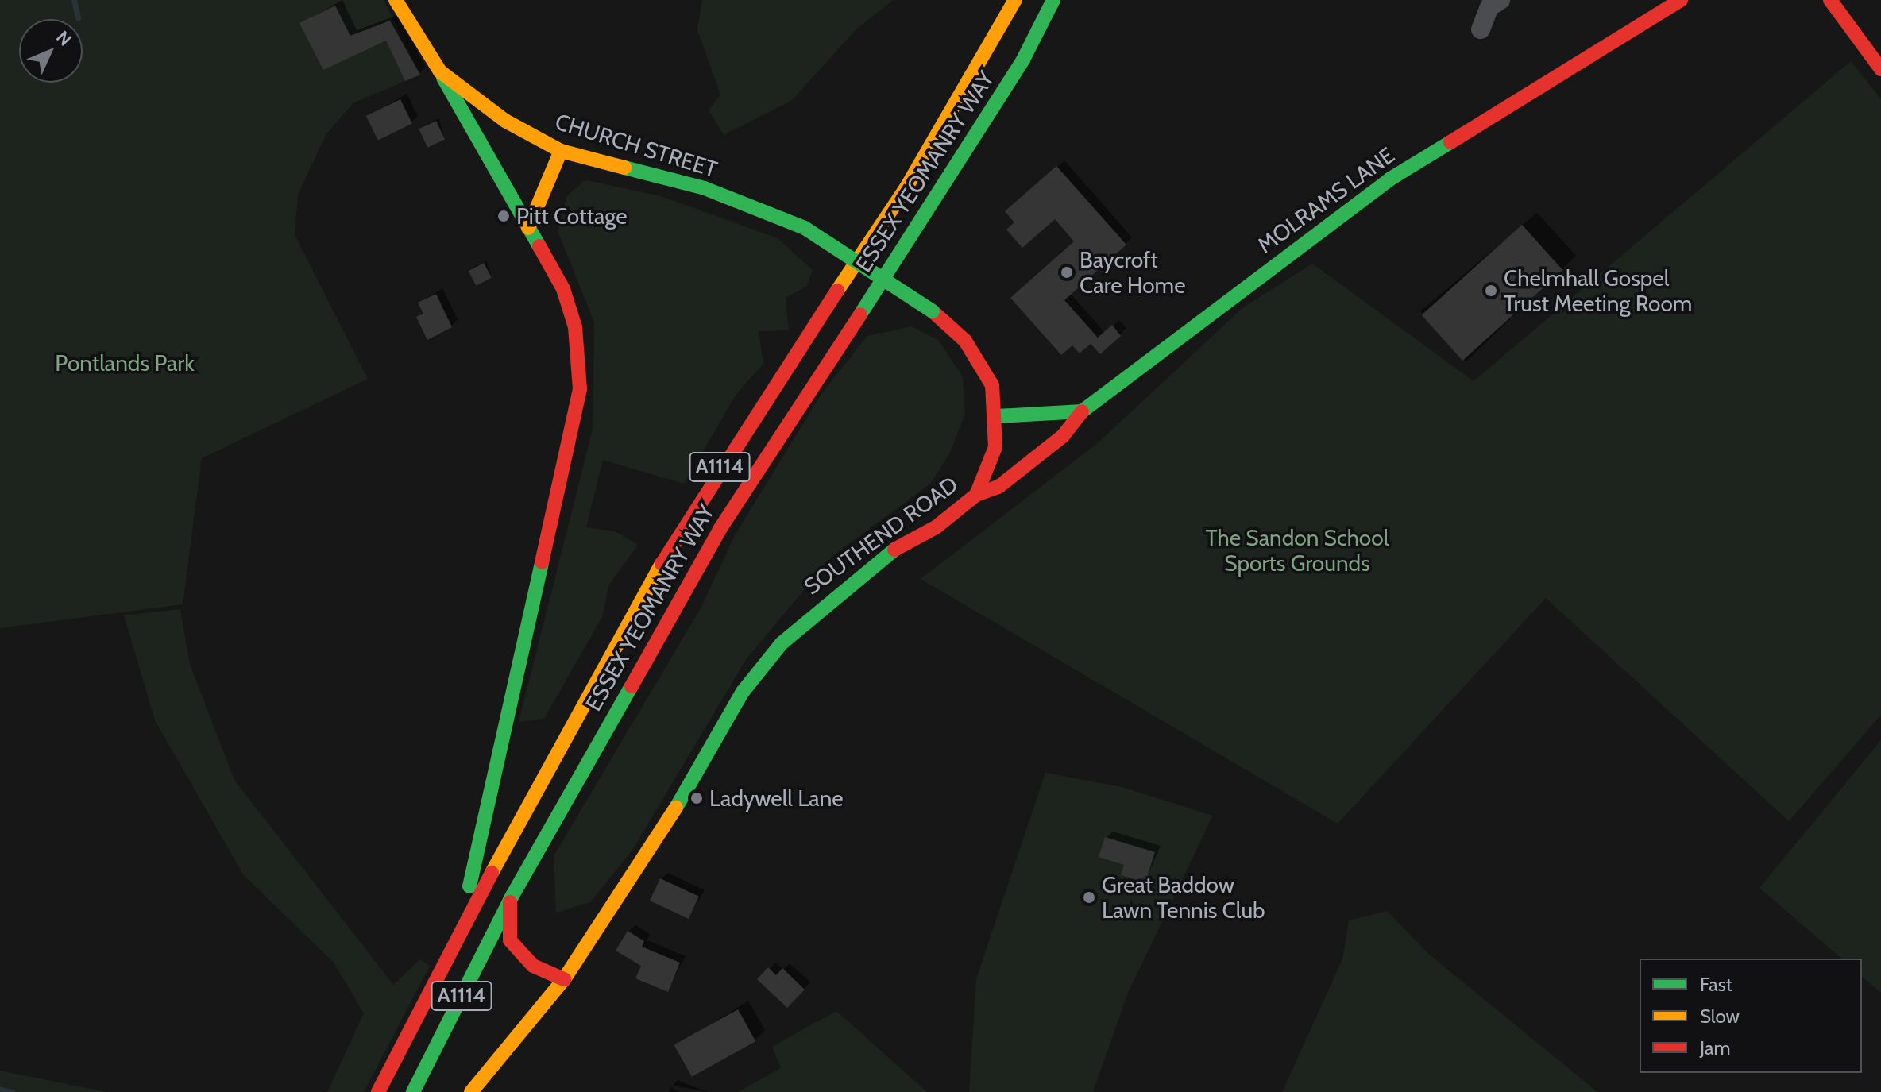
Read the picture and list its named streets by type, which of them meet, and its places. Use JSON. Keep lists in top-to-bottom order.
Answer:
{
  "streets": {
    "main road": [
      "CHURCH STREET",
      "ESSEX YEOMANRY WAY",
      "MOLRAMS LANE",
      "A1114",
      "SOUTHEND ROAD"
    ]
  },
  "crossings": [
    ["CHURCH STREET", "SOUTHEND ROAD"],
    ["ESSEX YEOMANRY WAY", "A1114"],
    ["MOLRAMS LANE", "SOUTHEND ROAD"]
  ],
  "parks": ["Pontlands Park", "The Sandon School Sports Grounds"],
  "places": [
    "Pitt Cottage",
    "Baycroft Care Home",
    "Chelmhall Gospel Trust Meeting Room",
    "Ladywell Lane",
    "Great Baddow Lawn Tennis Club"
  ],
  "legend": ["Fast", "Slow", "Jam"],
  "north": "top right"
}
